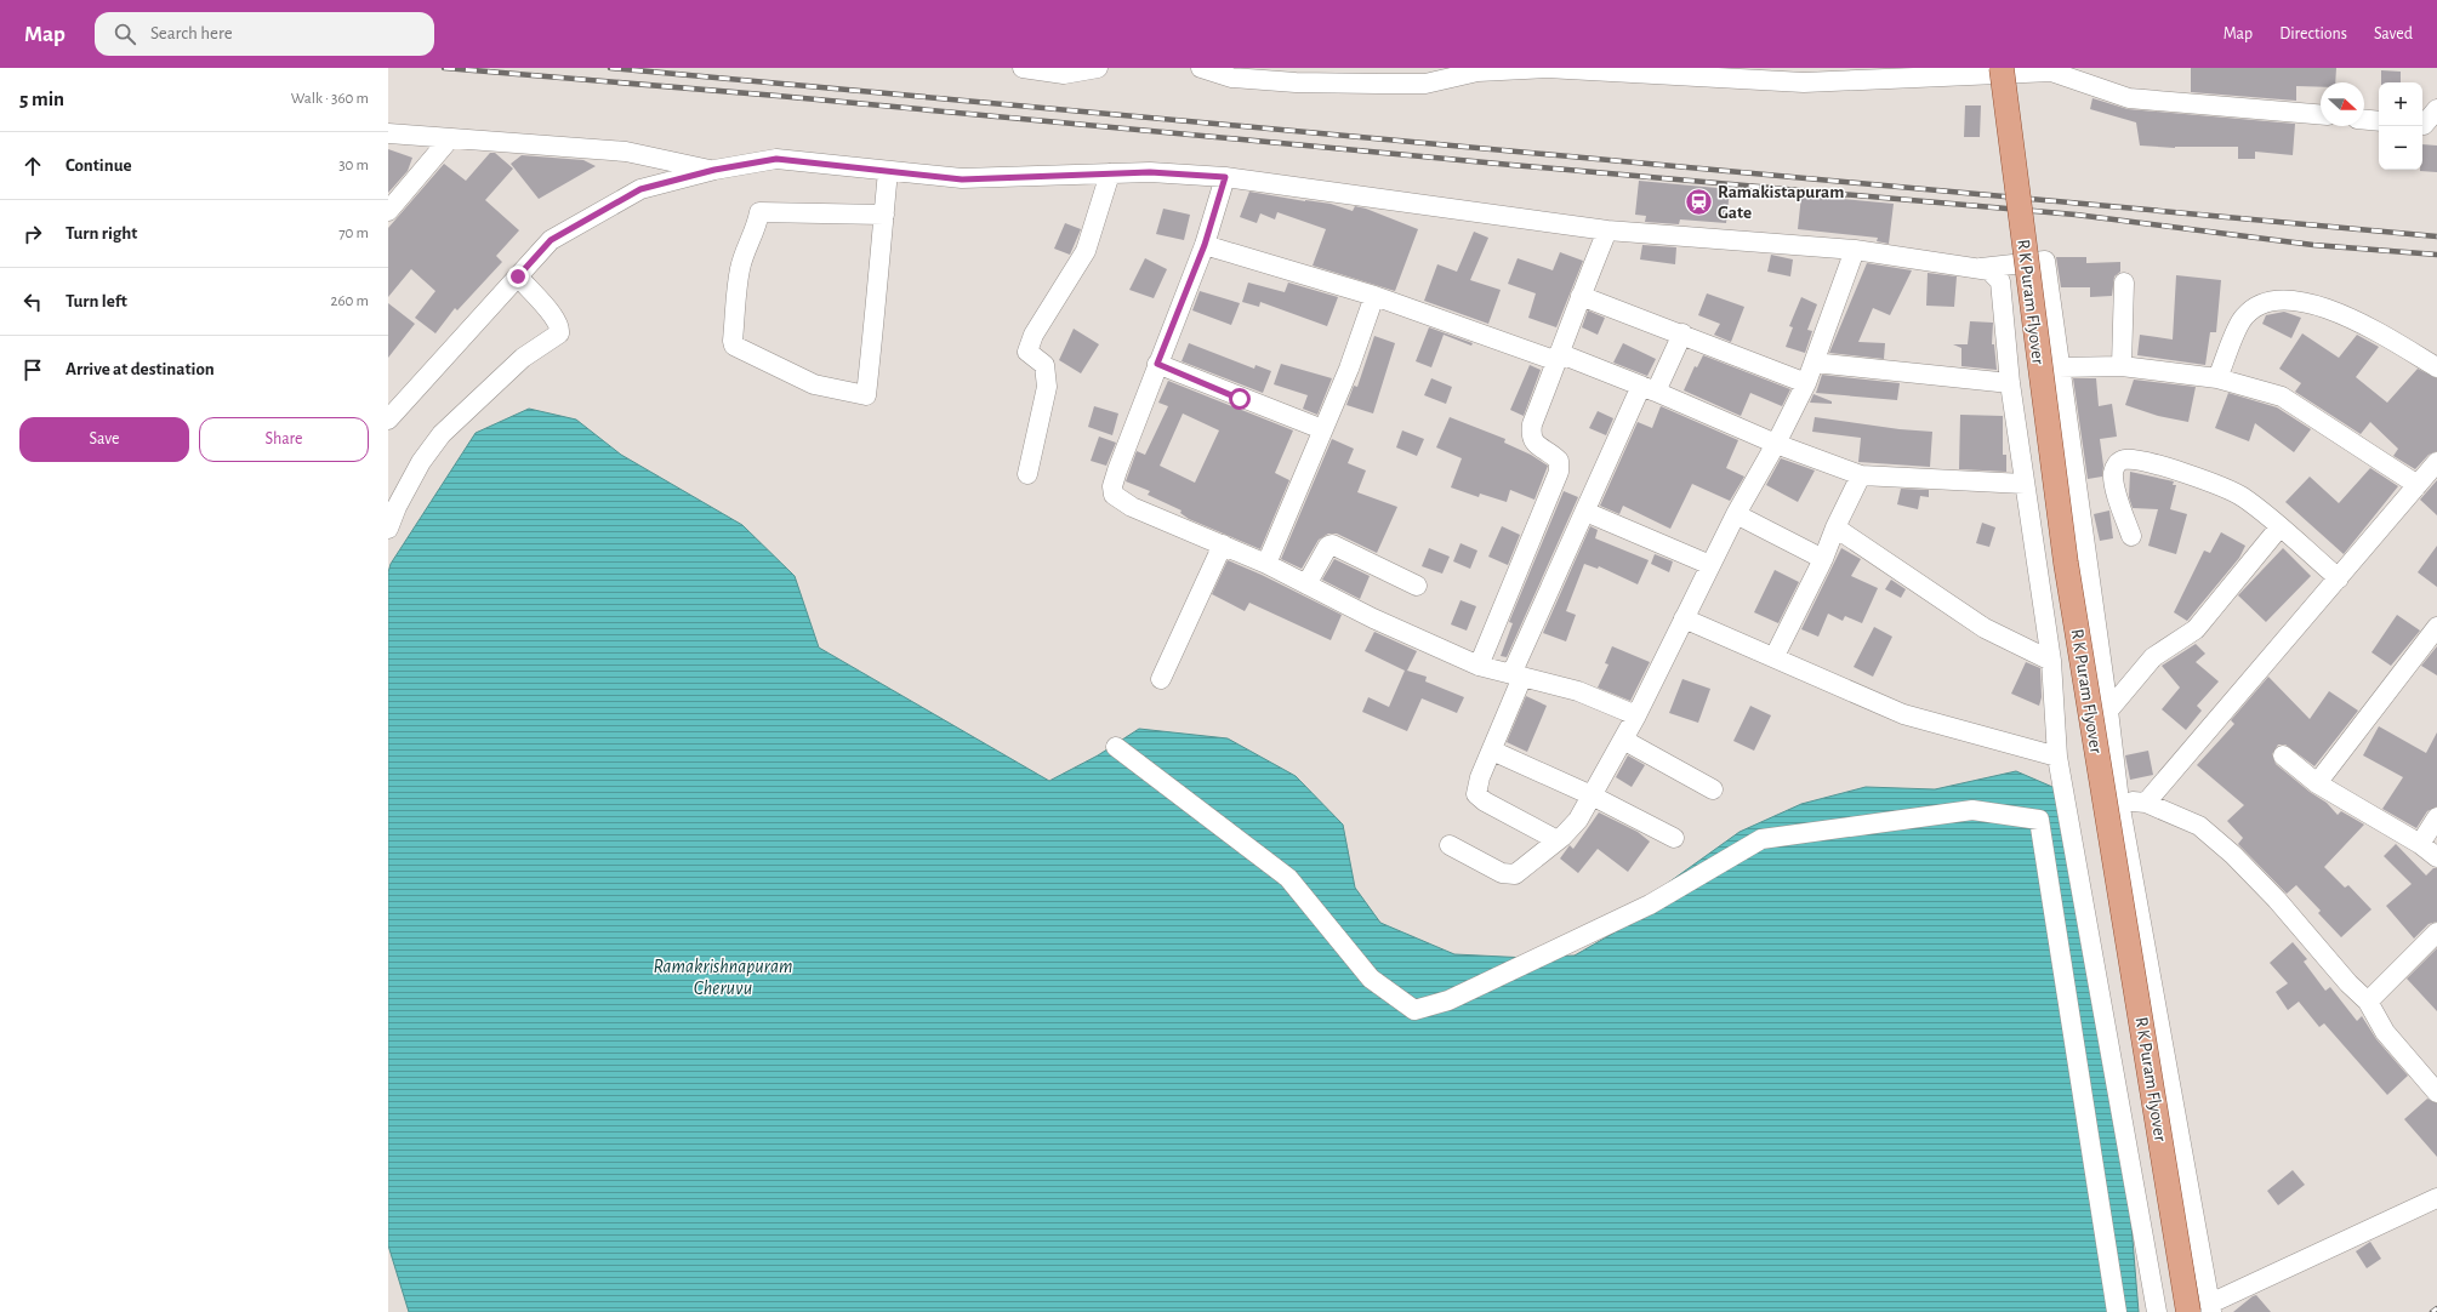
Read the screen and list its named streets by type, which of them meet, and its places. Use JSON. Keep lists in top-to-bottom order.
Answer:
{
  "streets": {
    "main road": ["R K Puram Flyover"]
  },
  "water": ["Ramakrishnapuram Cheruvu"],
  "places": {
    "station": ["Ramakistapuram Gate"]
  },
  "north": "right",
  "page": {
    "header": "Map",
    "search": "Search here",
    "nav": ["Map", "Directions", "Saved"],
    "heading": ["5 min", "Walk · 360 m"],
    "map_buttons": ["+", "−"],
    "list": [
      ["Continue", "30 m"],
      ["Turn right", "70 m"],
      ["Turn left", "260 m"],
      "Arrive at destination"
    ],
    "buttons": ["Save", "Share"]
  }
}
